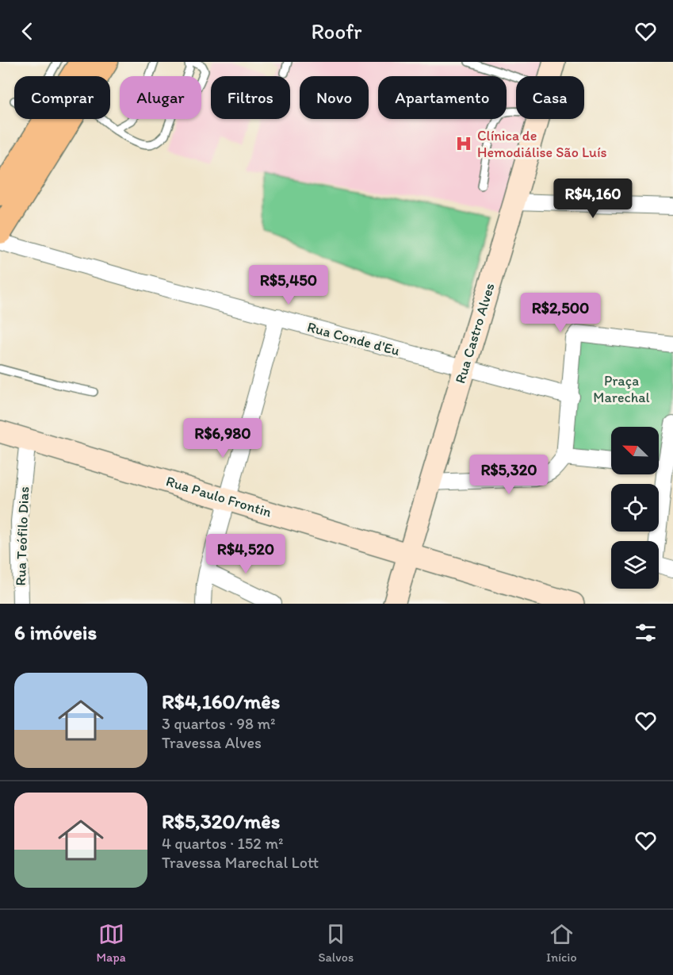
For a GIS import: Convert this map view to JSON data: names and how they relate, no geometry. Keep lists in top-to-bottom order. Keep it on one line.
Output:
{"streets":{"street":["Rua Castro Alves","Rua Conde d'Eu","Rua Paulo Frontin","Rua Teófilo Dias"]},"crossings":[["Rua Castro Alves","Rua Conde d'Eu"],["Rua Castro Alves","Rua Paulo Frontin"],["Rua Paulo Frontin","Rua Teófilo Dias"]],"parks":["Praça Marechal"],"places":{"hospital":["Clínica de Hemodiálise São Luís"]},"north":"top left","page":{"header":"Roofr","chip":["Comprar","Alugar","Filtros","Novo","Apartamento","Casa"],"price":["R$4,160","R$5,450","R$2,500","R$6,980","R$5,320","R$4,520"],"heading":"6 imóveis","list":[{"name":"R$4,160/mês","note":"3 quartos · 98 m² · Travessa Alves"},{"name":"R$5,320/mês","note":"4 quartos · 152 m² · Travessa Marechal Lott"}],"tabs":["Mapa","Salvos","Início"]}}
